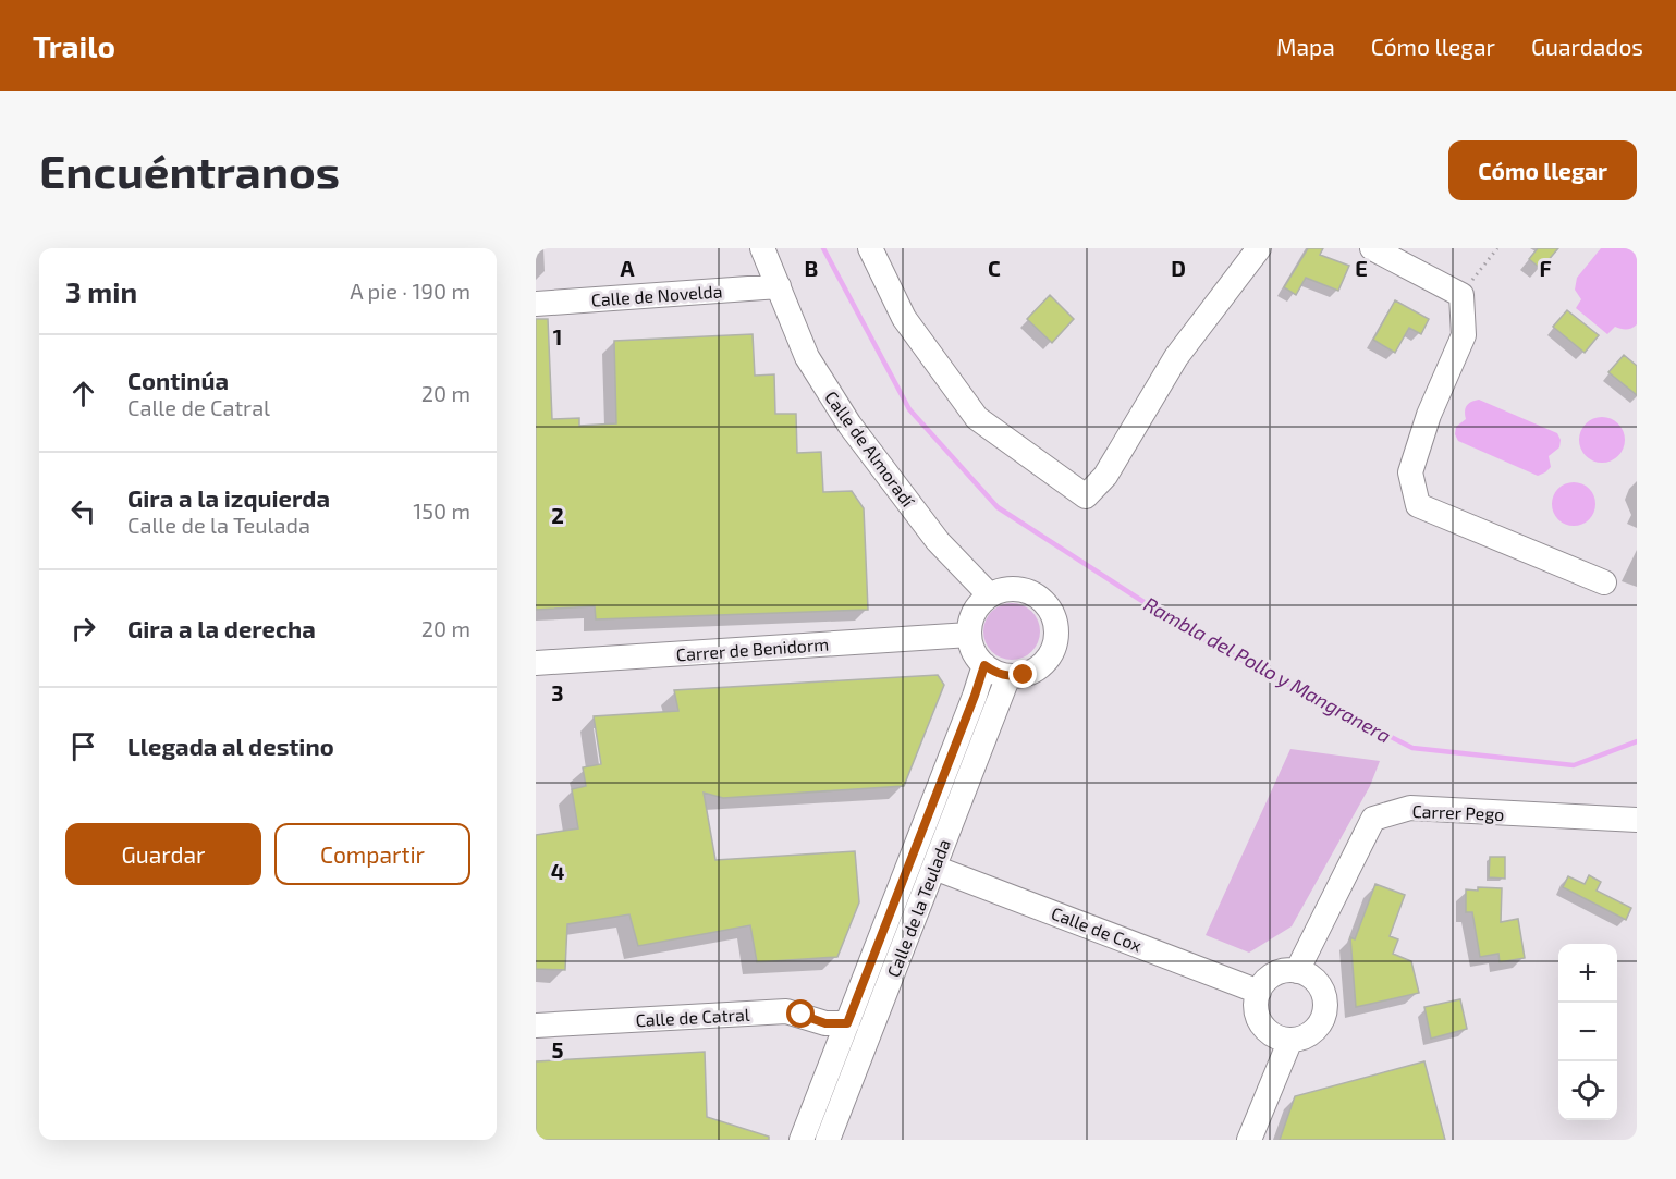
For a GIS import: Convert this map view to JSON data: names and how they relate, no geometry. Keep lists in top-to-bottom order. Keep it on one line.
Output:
{"streets":{"street":["Calle de Novelda","Calle de Almoradí","Carrer de Benidorm","Carrer Pego","Calle de la Teulada","Calle de Cox","Calle de Catral"]},"crossings":[["Calle de Novelda","Calle de Almoradí"],["Calle de Almoradí","Carrer de Benidorm"],["Calle de Almoradí","Calle de la Teulada"],["Carrer de Benidorm","Calle de la Teulada"],["Carrer Pego","Calle de Cox"],["Calle de la Teulada","Calle de Cox"],["Calle de la Teulada","Calle de Catral"]],"water":["Rambla del Pollo y Mangranera"],"page":{"header":"Trailo","nav":["Mapa","Cómo llegar","Guardados"],"buttons":["Cómo llegar",["Guardar","Compartir"]],"title":"Encuéntranos","heading":["3 min","A pie · 190 m"],"list":[["Continúa","Calle de Catral","20 m"],["Gira a la izquierda","Calle de la Teulada","150 m"],["Gira a la derecha","20 m"],"Llegada al destino"],"map_buttons":["+","−"]},"grid":{"columns":["A","B","C","D","E","F"],"rows":["1","2","3","4","5"]}}
